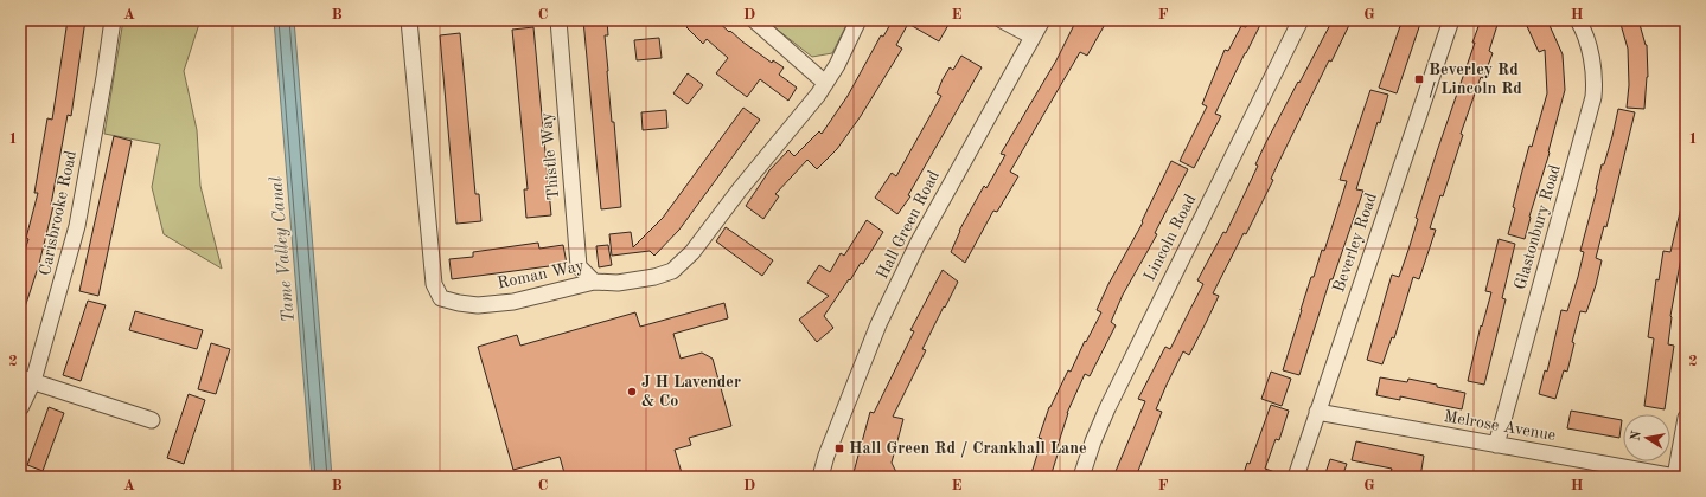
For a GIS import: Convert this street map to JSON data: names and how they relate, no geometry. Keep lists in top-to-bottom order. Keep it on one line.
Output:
{"streets":{"street":["Thistle Way","Carisbrooke Road","Hall Green Road","Glastonbury Road","Lincoln Road","Beverley Road","Roman Way","Melrose Avenue"]},"crossings":[["Thistle Way","Roman Way"],["Glastonbury Road","Melrose Avenue"],["Beverley Road","Melrose Avenue"]],"water":["Tame Valley Canal"],"places":{"transit":["Beverley Rd / Lincoln Rd","Hall Green Rd / Crankhall Lane"],"other":["J H Lavender & Co"]},"north":"left","grid":{"columns":["A","B","C","D","E","F","G","H"],"rows":["1","2"]}}
